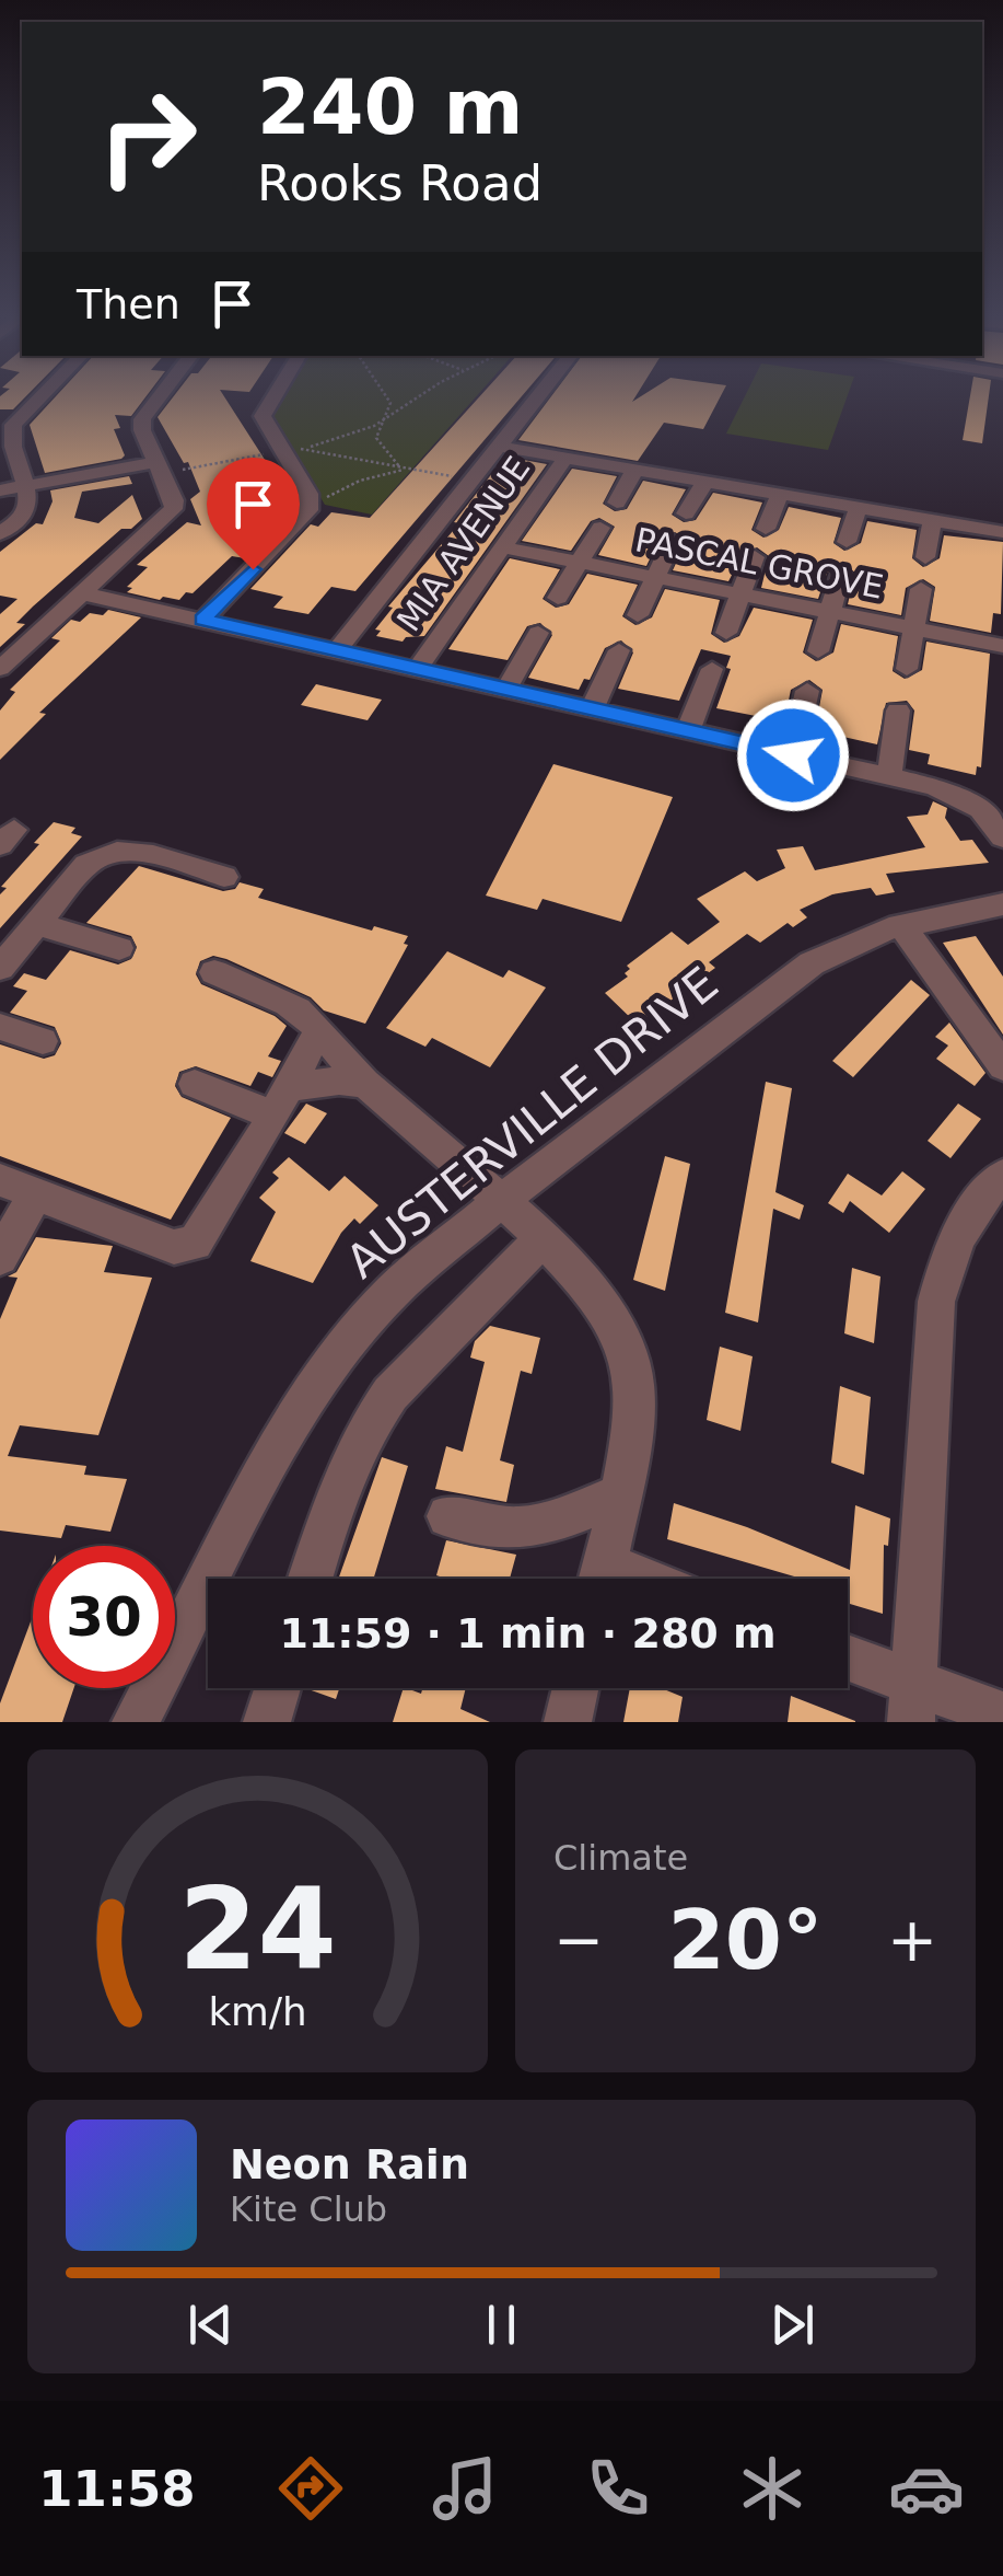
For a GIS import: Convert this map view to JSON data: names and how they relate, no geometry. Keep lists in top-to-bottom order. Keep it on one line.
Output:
{"streets":{"street":["MIA AVENUE","PASCAL GROVE","AUSTERVILLE DRIVE"]},"crossings":[["MIA AVENUE","PASCAL GROVE"]],"page":{"turn":["240 m","Rooks Road"],"then":"Then","limit":"30","trip":"11:59 · 1 min · 280 m","tile":"Climate","heat":["−","20°","+"],"song":["Neon Rain","Kite Club"],"tabs":"11:58","gauge":["24","km/h"]}}
